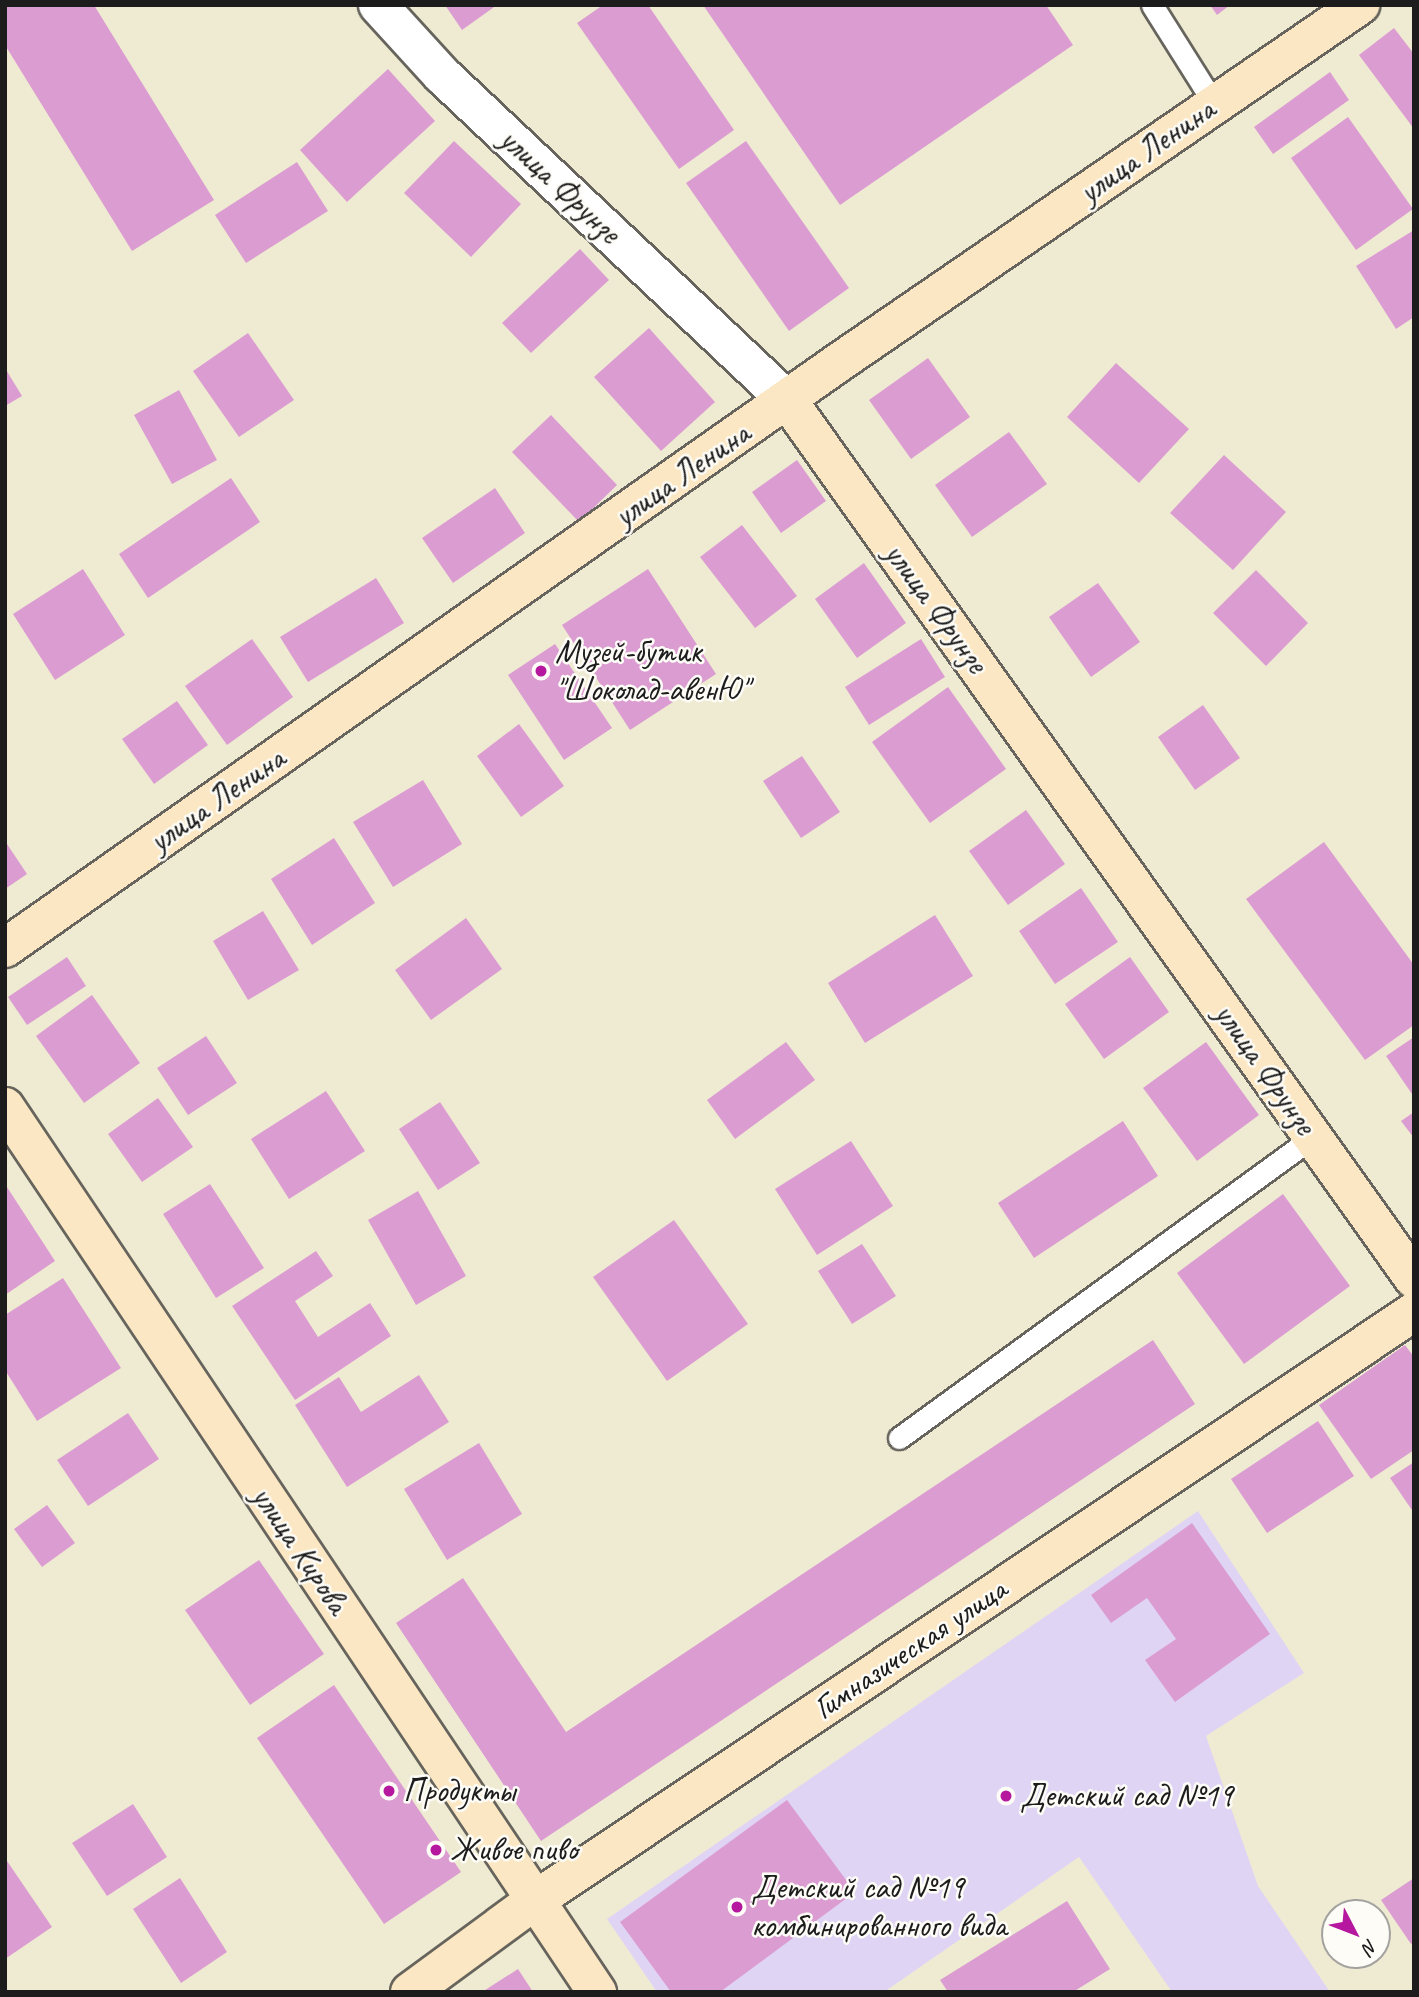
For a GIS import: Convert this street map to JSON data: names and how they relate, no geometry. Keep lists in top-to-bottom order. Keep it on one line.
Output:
{"streets":{"street":["улица Ленина","улица Фрунзе","улица Кирова","Гимназическая улица"]},"crossings":[["улица Ленина","улица Фрунзе"],["улица Кирова","Гимназическая улица"]],"places":["Музей-бутик \"Шоколад-авенЮ\"","Продукты","Детский сад №19","Живое пиво","Детский сад №19 комбинированного вида"],"north":"bottom right"}
